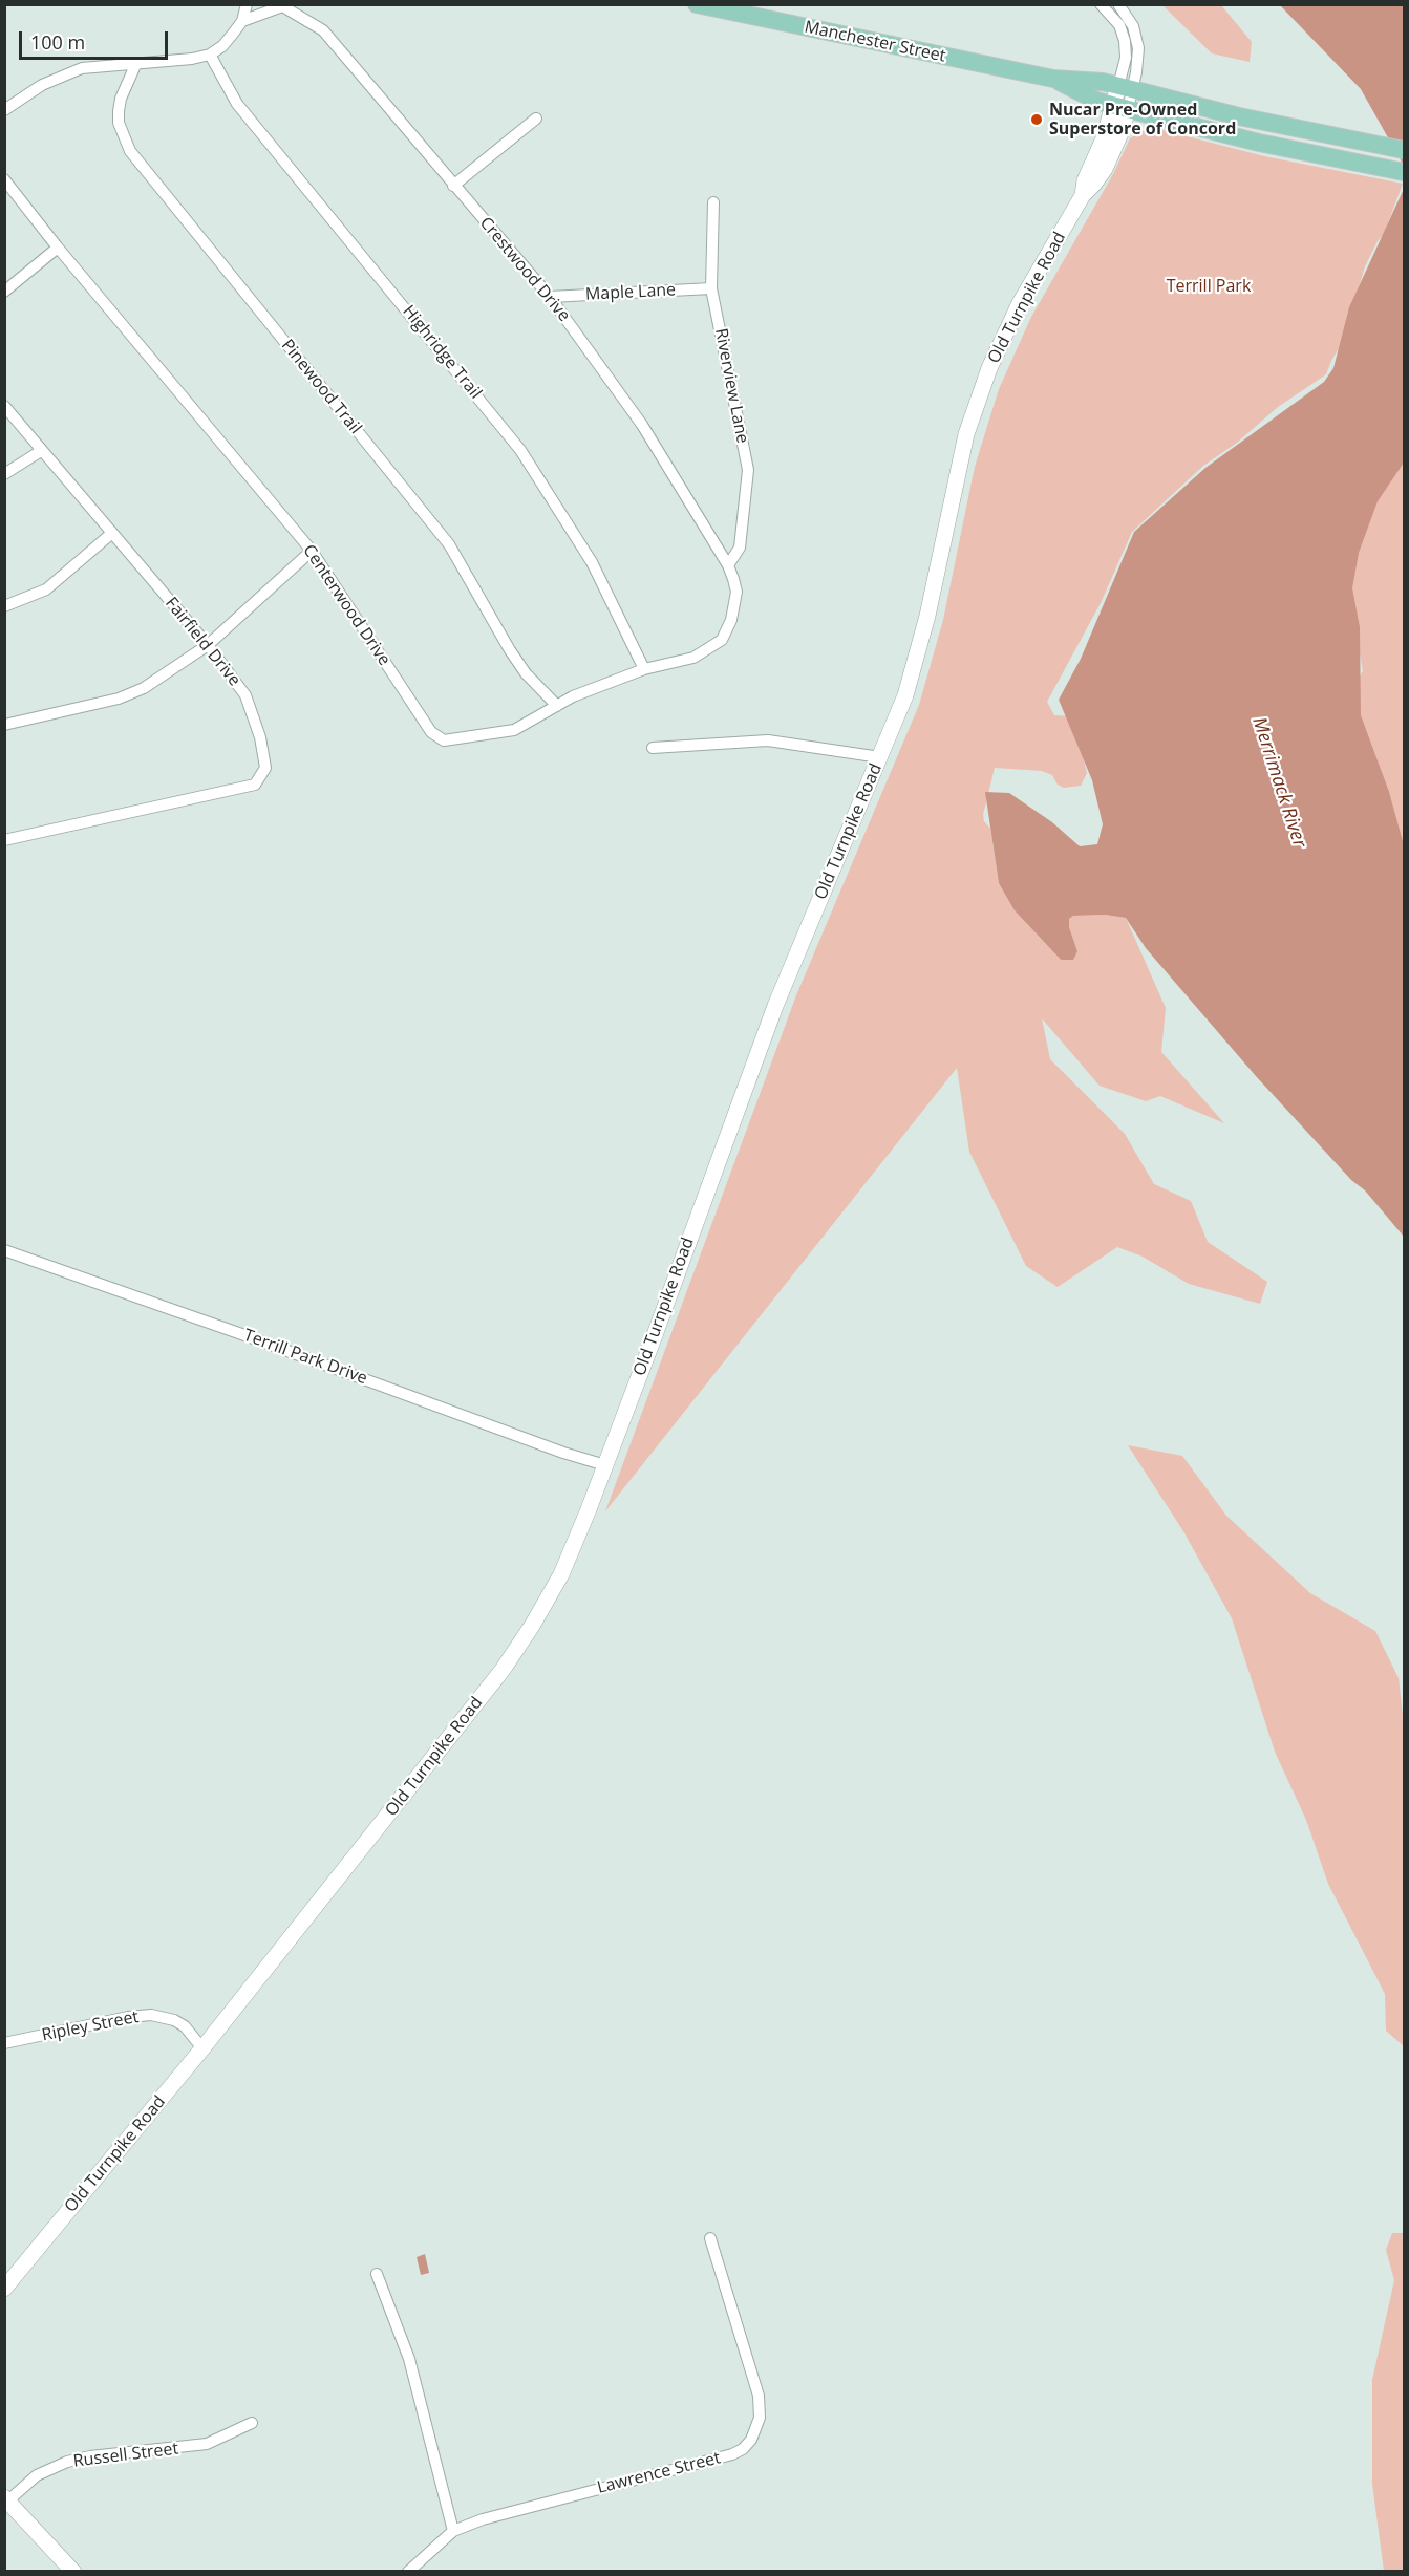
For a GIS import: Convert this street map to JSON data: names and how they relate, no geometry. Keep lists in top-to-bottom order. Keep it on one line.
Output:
{"streets":{"main road":["Manchester Street"],"street":["Crestwood Drive","Maple Lane","Old Turnpike Road","Highridge Trail","Riverview Lane","Pinewood Trail","Centerwood Drive","Fairfield Drive","Terrill Park Drive","Ripley Street","Russell Street","Lawrence Street"]},"crossings":[["Manchester Street","Old Turnpike Road"],["Crestwood Drive","Maple Lane"],["Crestwood Drive","Riverview Lane"],["Crestwood Drive","Centerwood Drive"],["Maple Lane","Riverview Lane"],["Old Turnpike Road","Terrill Park Drive"],["Old Turnpike Road","Ripley Street"],["Highridge Trail","Centerwood Drive"],["Riverview Lane","Centerwood Drive"],["Pinewood Trail","Centerwood Drive"]],"water":["Merrimack River"],"parks":["Terrill Park"],"places":["Nucar Pre-Owned Superstore of Concord"],"scale_bar":"100 m"}
